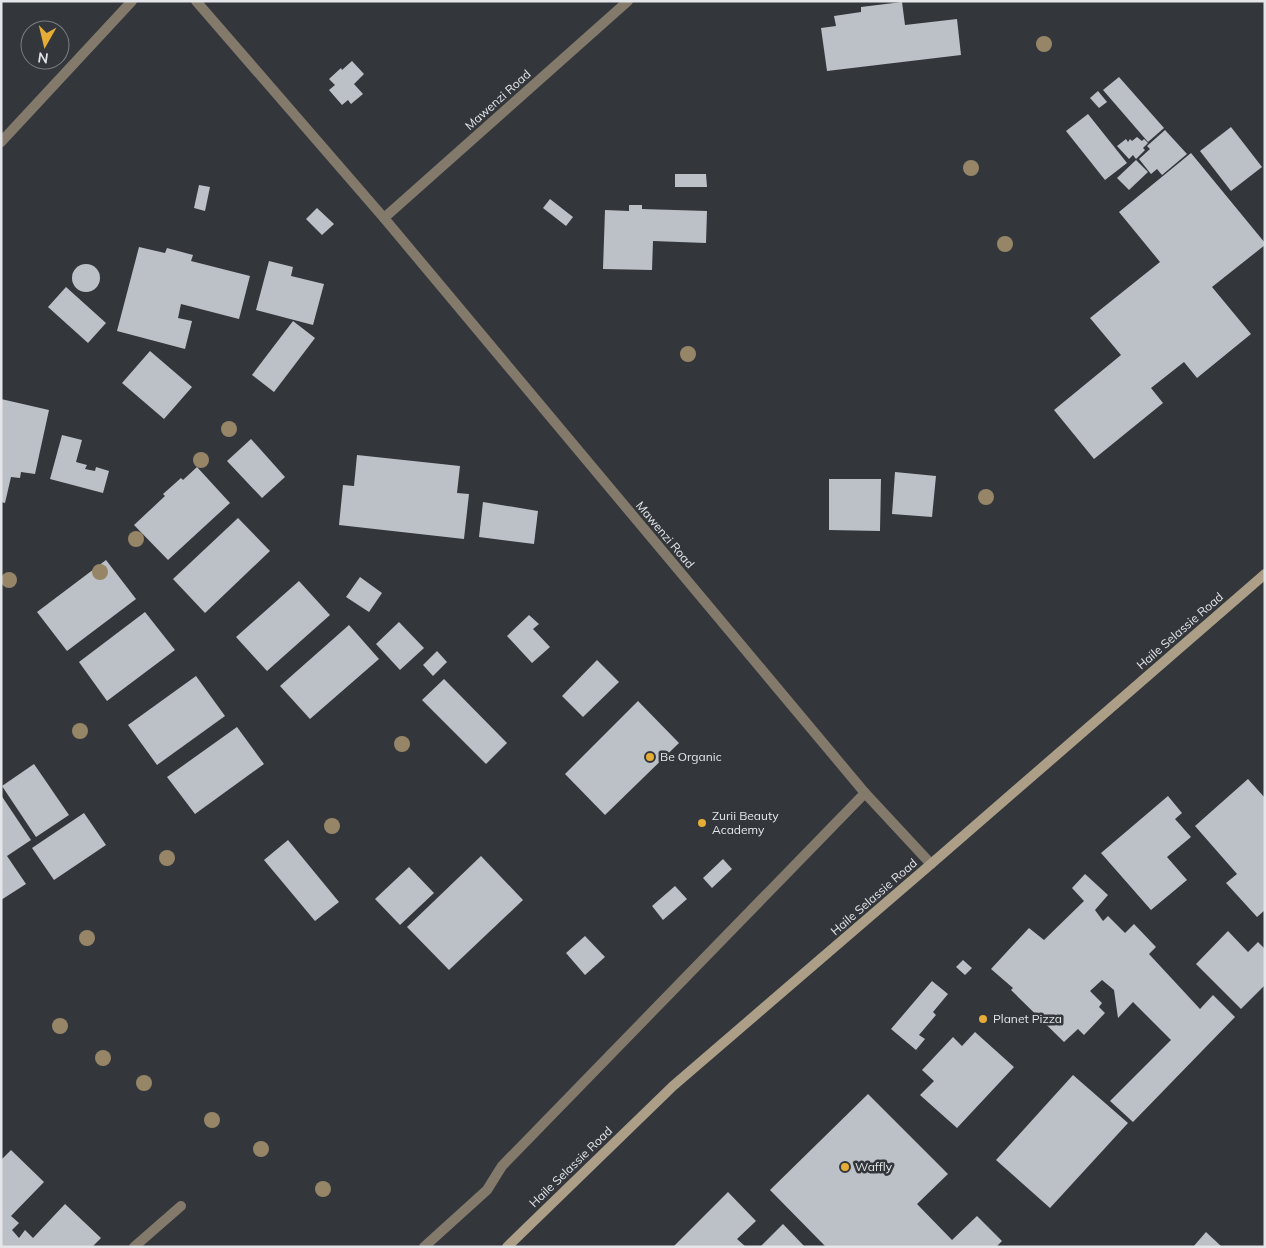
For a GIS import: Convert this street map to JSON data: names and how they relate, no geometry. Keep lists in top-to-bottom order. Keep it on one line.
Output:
{"streets":{"street":["Mawenzi Road","Haile Selassie Road"]},"crossings":[["Mawenzi Road","Haile Selassie Road"]],"places":["Be Organic","Zurii Beauty Academy","Planet Pizza","Waffly"],"north":"bottom"}
